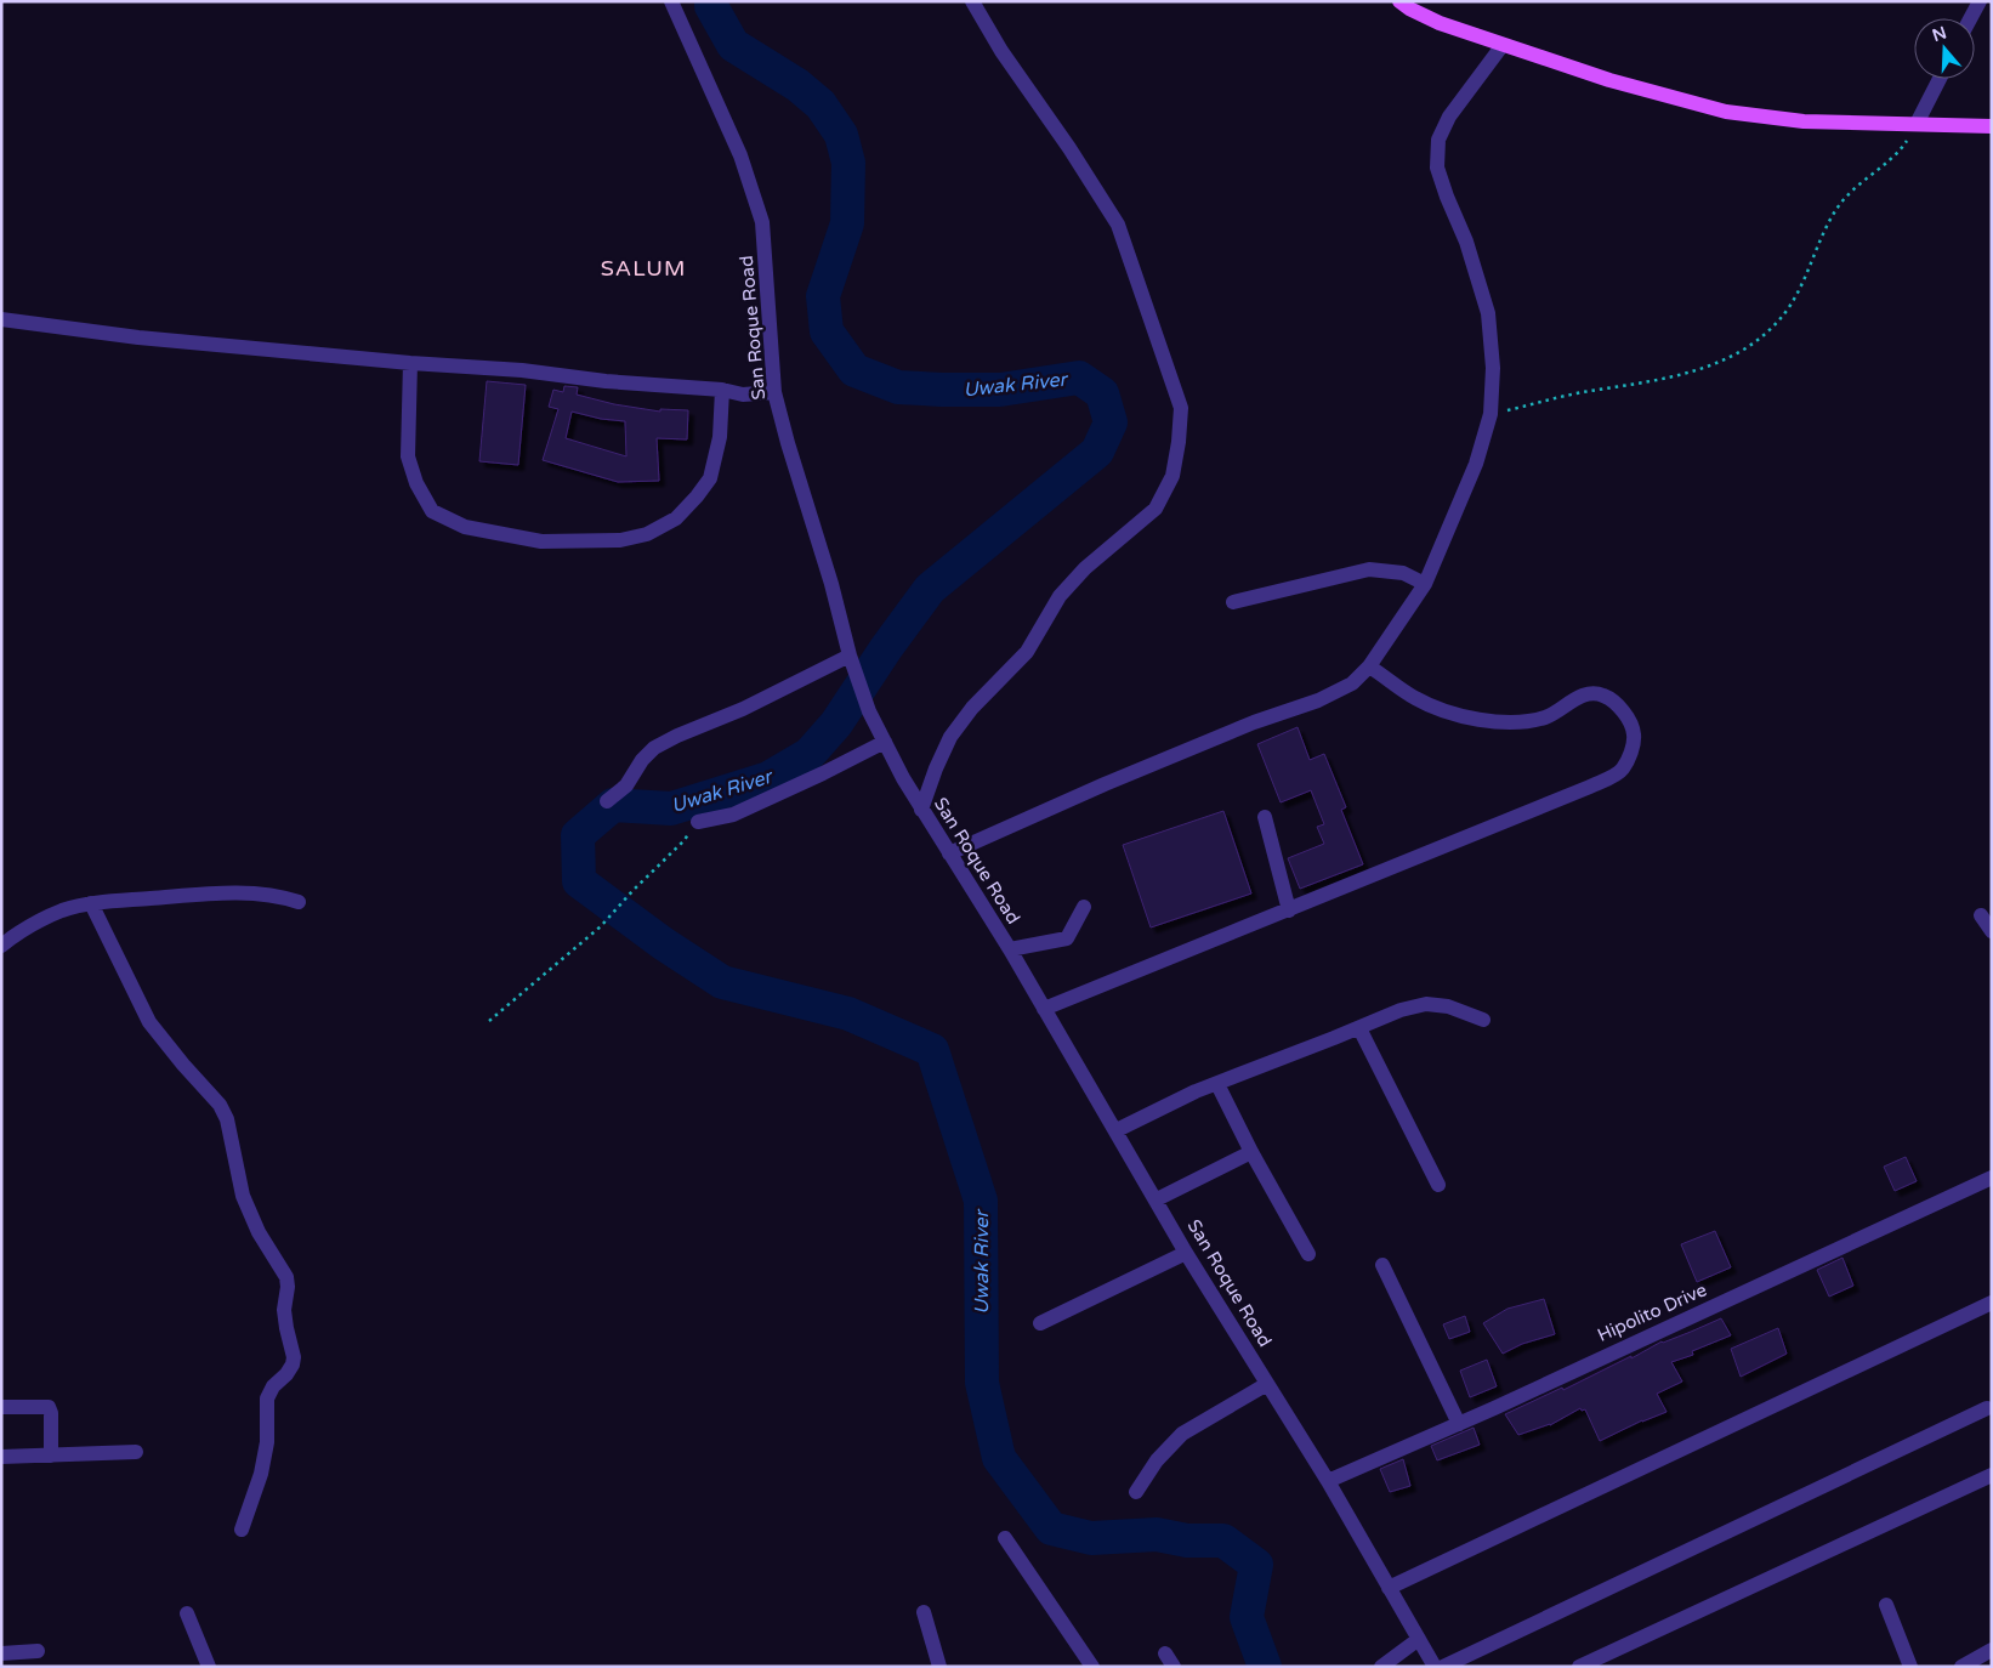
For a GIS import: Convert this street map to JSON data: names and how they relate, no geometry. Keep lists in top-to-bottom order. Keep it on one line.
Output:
{"streets":{"street":["San Roque Road","Hipolito Drive"]},"crossings":[["San Roque Road","Hipolito Drive"]],"districts":["SALUM"],"water":["Uwak River"],"north":"top"}
